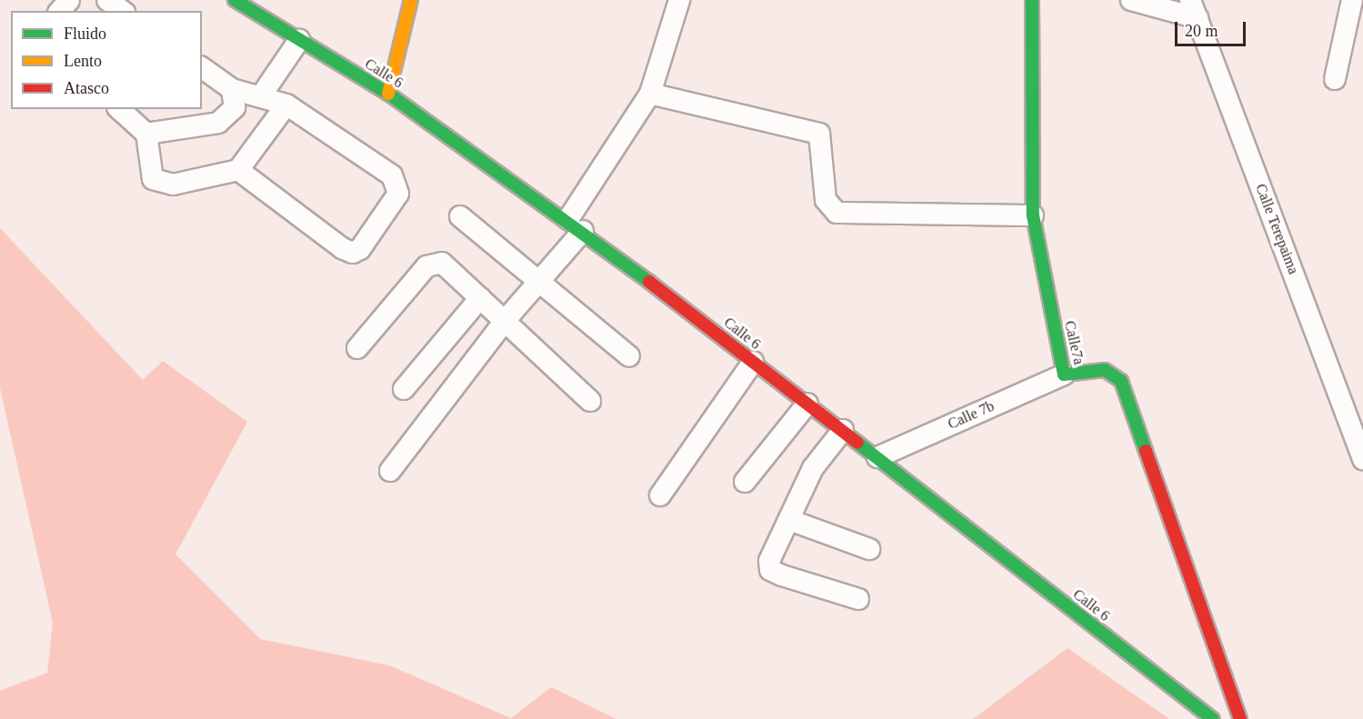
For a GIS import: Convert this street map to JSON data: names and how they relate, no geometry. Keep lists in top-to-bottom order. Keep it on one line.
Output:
{"streets":{"street":["Calle 6","Calle Terepaima","Calle7a","Calle 7b"]},"crossings":[["Calle 6","Calle 7b"],["Calle7a","Calle 7b"]],"legend":["Fluido","Lento","Atasco"],"scale_bar":"20 m"}
